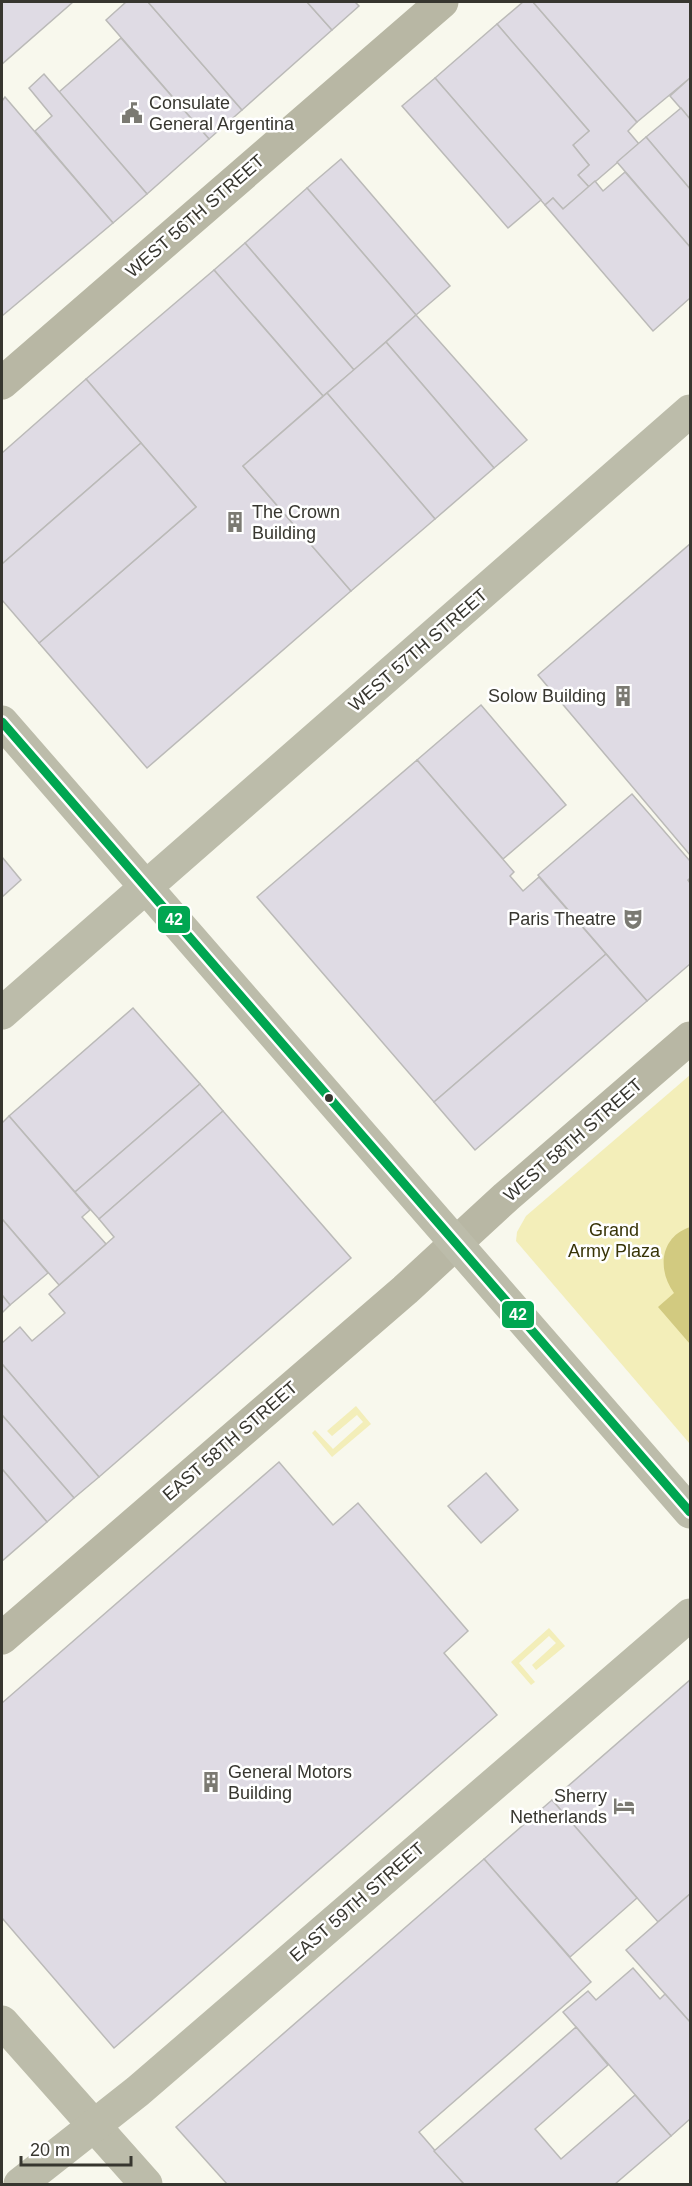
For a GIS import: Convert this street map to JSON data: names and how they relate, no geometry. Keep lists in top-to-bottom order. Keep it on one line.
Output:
{"streets":{"main road":["WEST 57TH STREET","EAST 59TH STREET"],"street":["WEST 56TH STREET","WEST 58TH STREET","EAST 58TH STREET"]},"crossings":[["WEST 58TH STREET","EAST 58TH STREET"]],"parks":["Grand Army Plaza"],"places":{"public building":["Consulate General Argentina"],"building":["The Crown Building","Solow Building","General Motors Building"],"theatre":["Paris Theatre"],"hotel":["Sherry Netherlands"]},"lines":["transit line 42"],"scale_bar":"20 m"}
